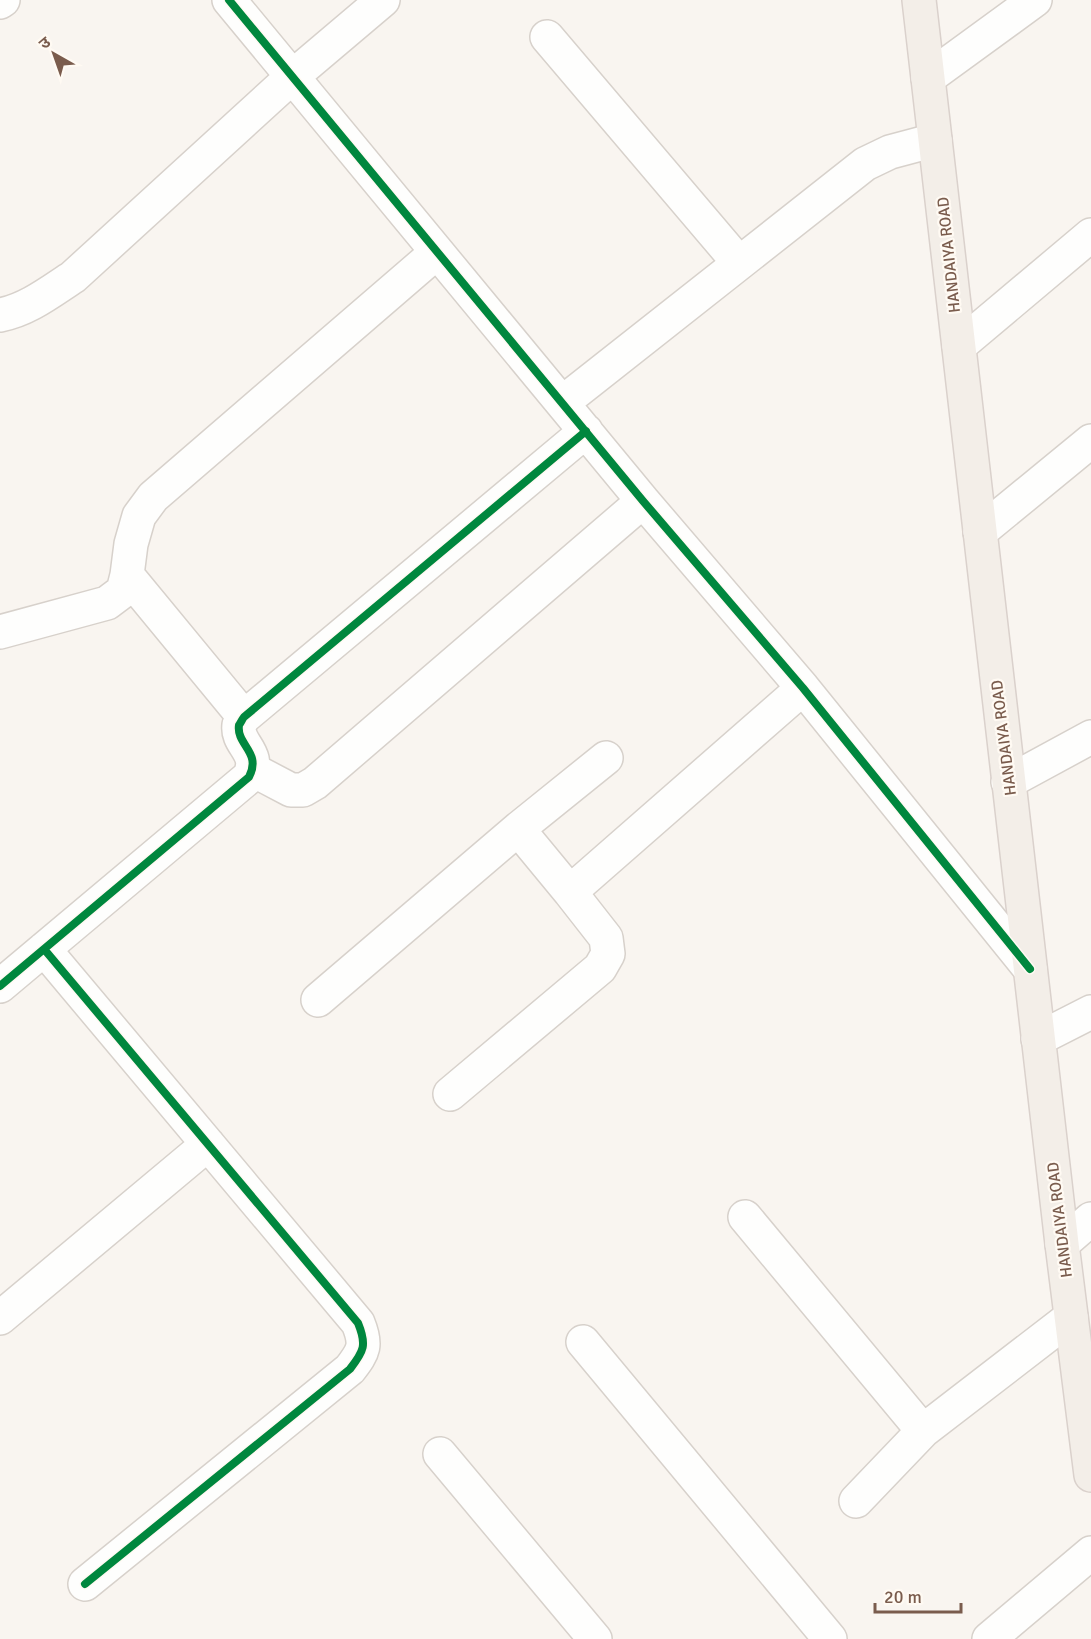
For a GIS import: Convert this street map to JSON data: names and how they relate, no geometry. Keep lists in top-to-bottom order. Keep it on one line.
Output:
{"streets":{"main road":["HANDAIYA ROAD"]},"scale_bar":"20 m","north":"top left"}
